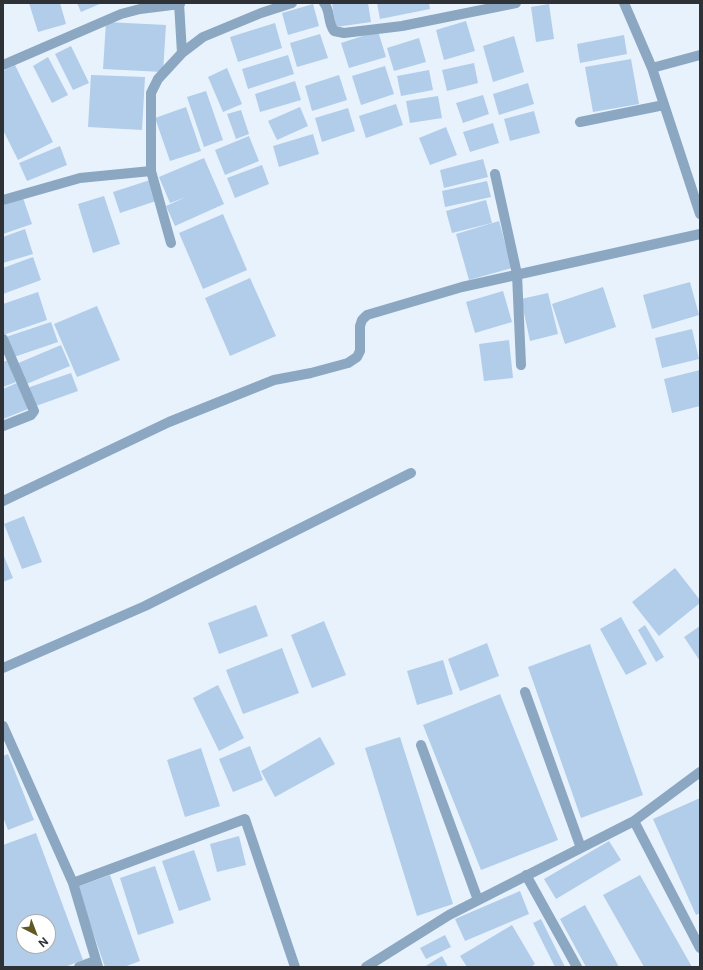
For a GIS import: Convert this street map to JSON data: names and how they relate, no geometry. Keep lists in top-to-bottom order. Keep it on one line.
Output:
{"north":"bottom right"}
